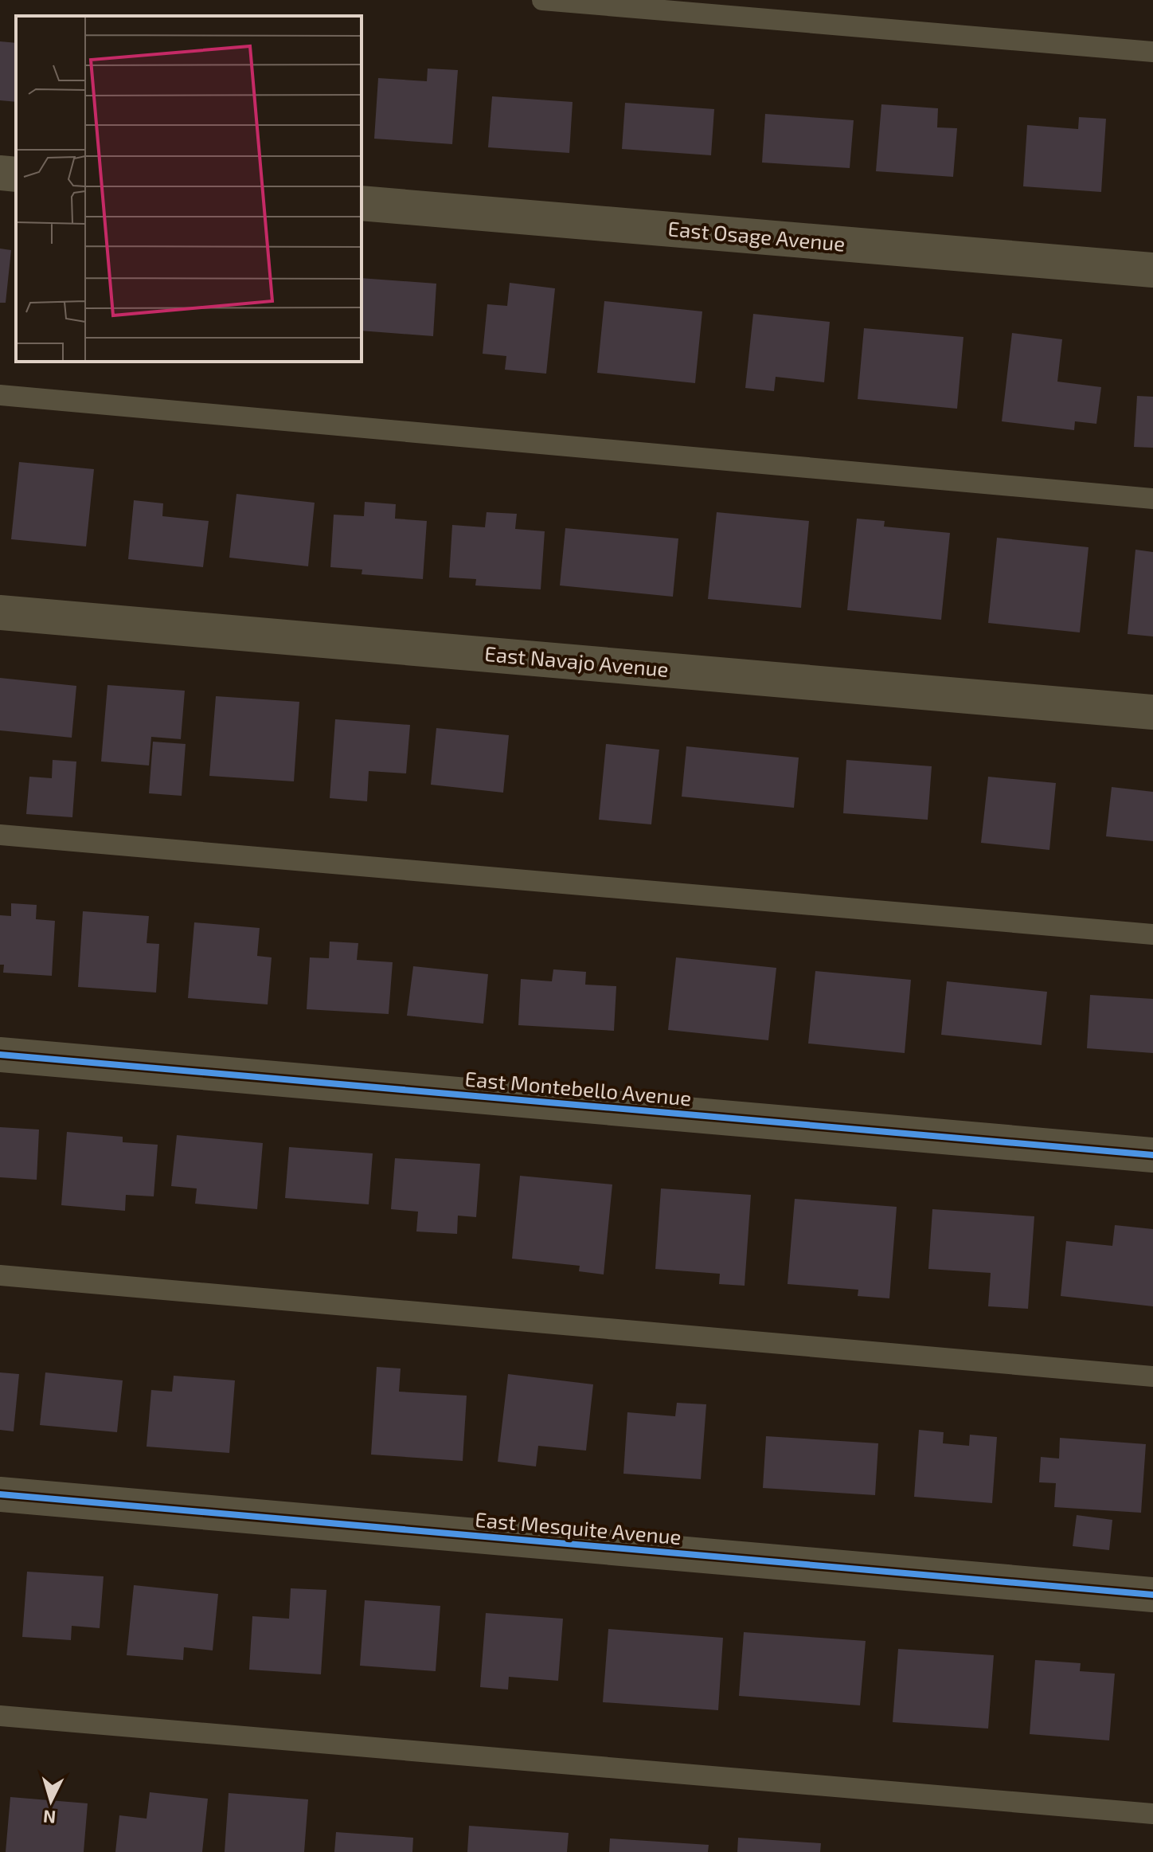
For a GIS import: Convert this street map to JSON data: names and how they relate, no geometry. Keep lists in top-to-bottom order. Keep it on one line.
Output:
{"streets":{"street":["East Osage Avenue","East Navajo Avenue","East Montebello Avenue","East Mesquite Avenue"]},"north":"bottom"}
